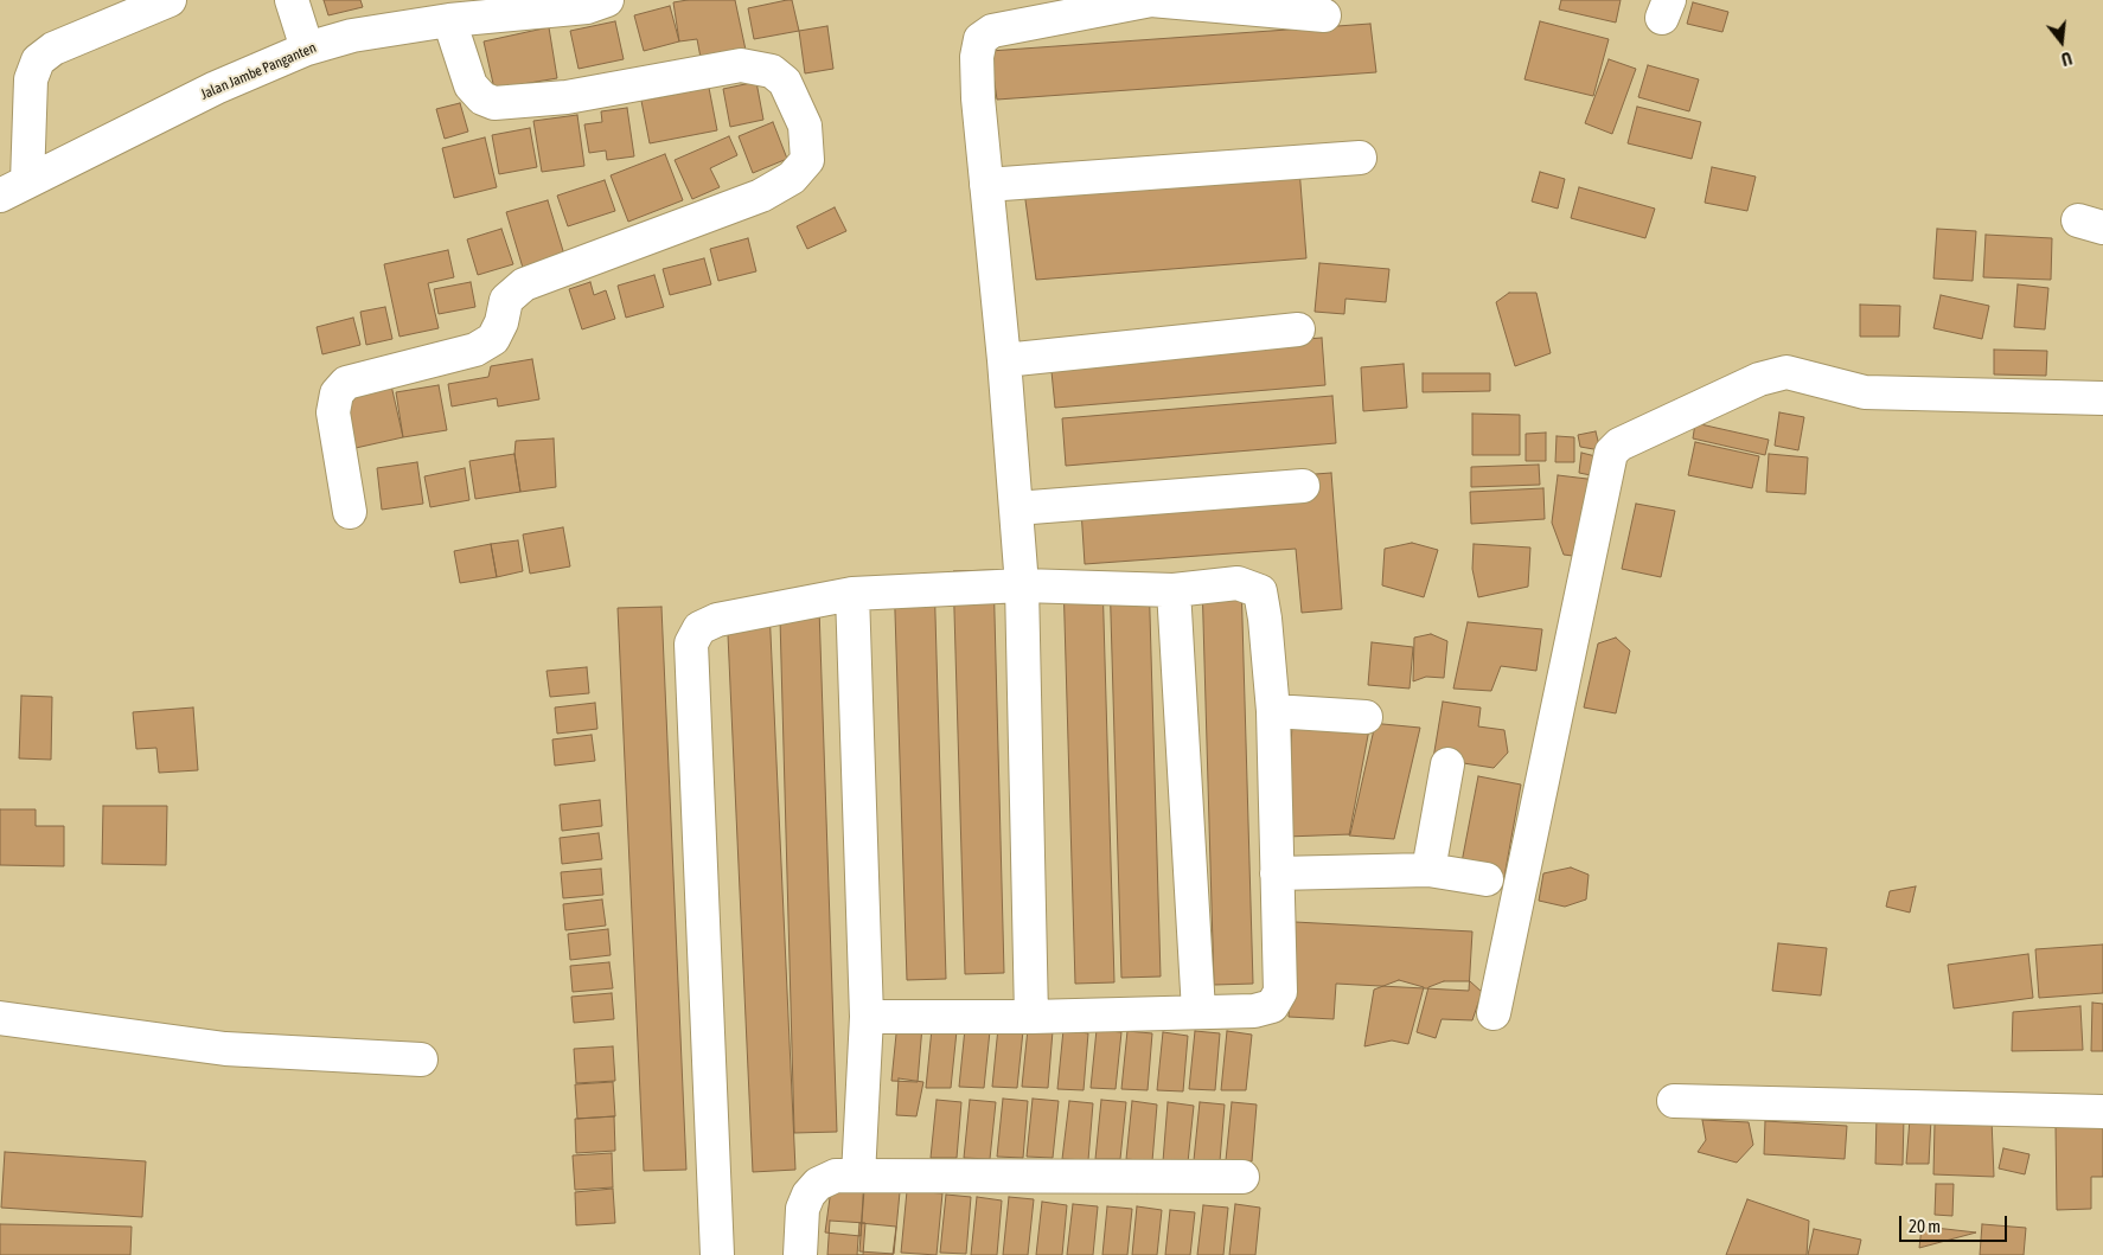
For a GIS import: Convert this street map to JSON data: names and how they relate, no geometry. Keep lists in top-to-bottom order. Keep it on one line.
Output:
{"streets":{"street":["Jalan Jambe Panganten"]},"scale_bar":"20 m","north":"bottom"}
